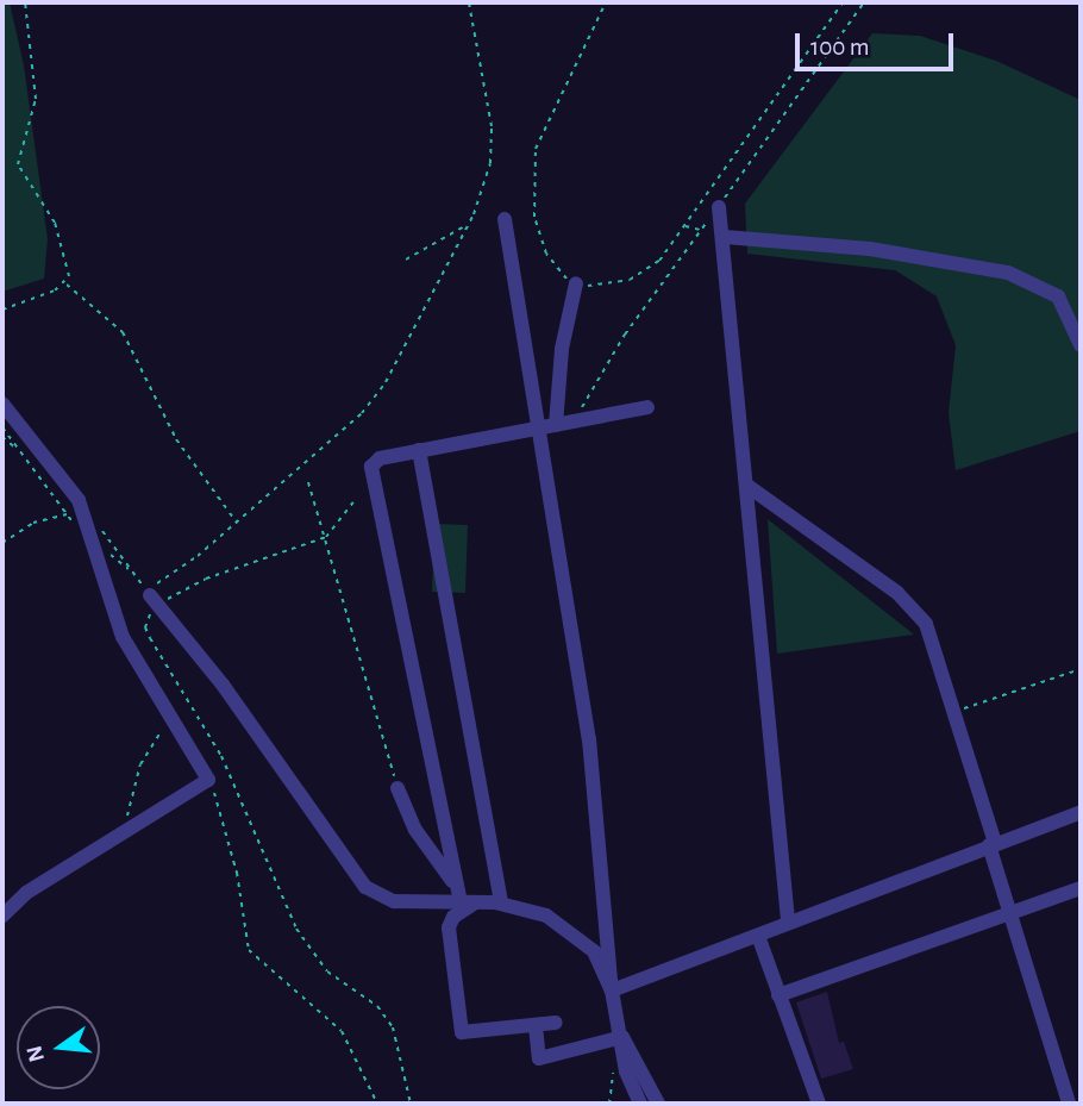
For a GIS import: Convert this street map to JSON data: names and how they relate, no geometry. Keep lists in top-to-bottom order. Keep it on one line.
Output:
{"scale_bar":"100 m","north":"left"}
